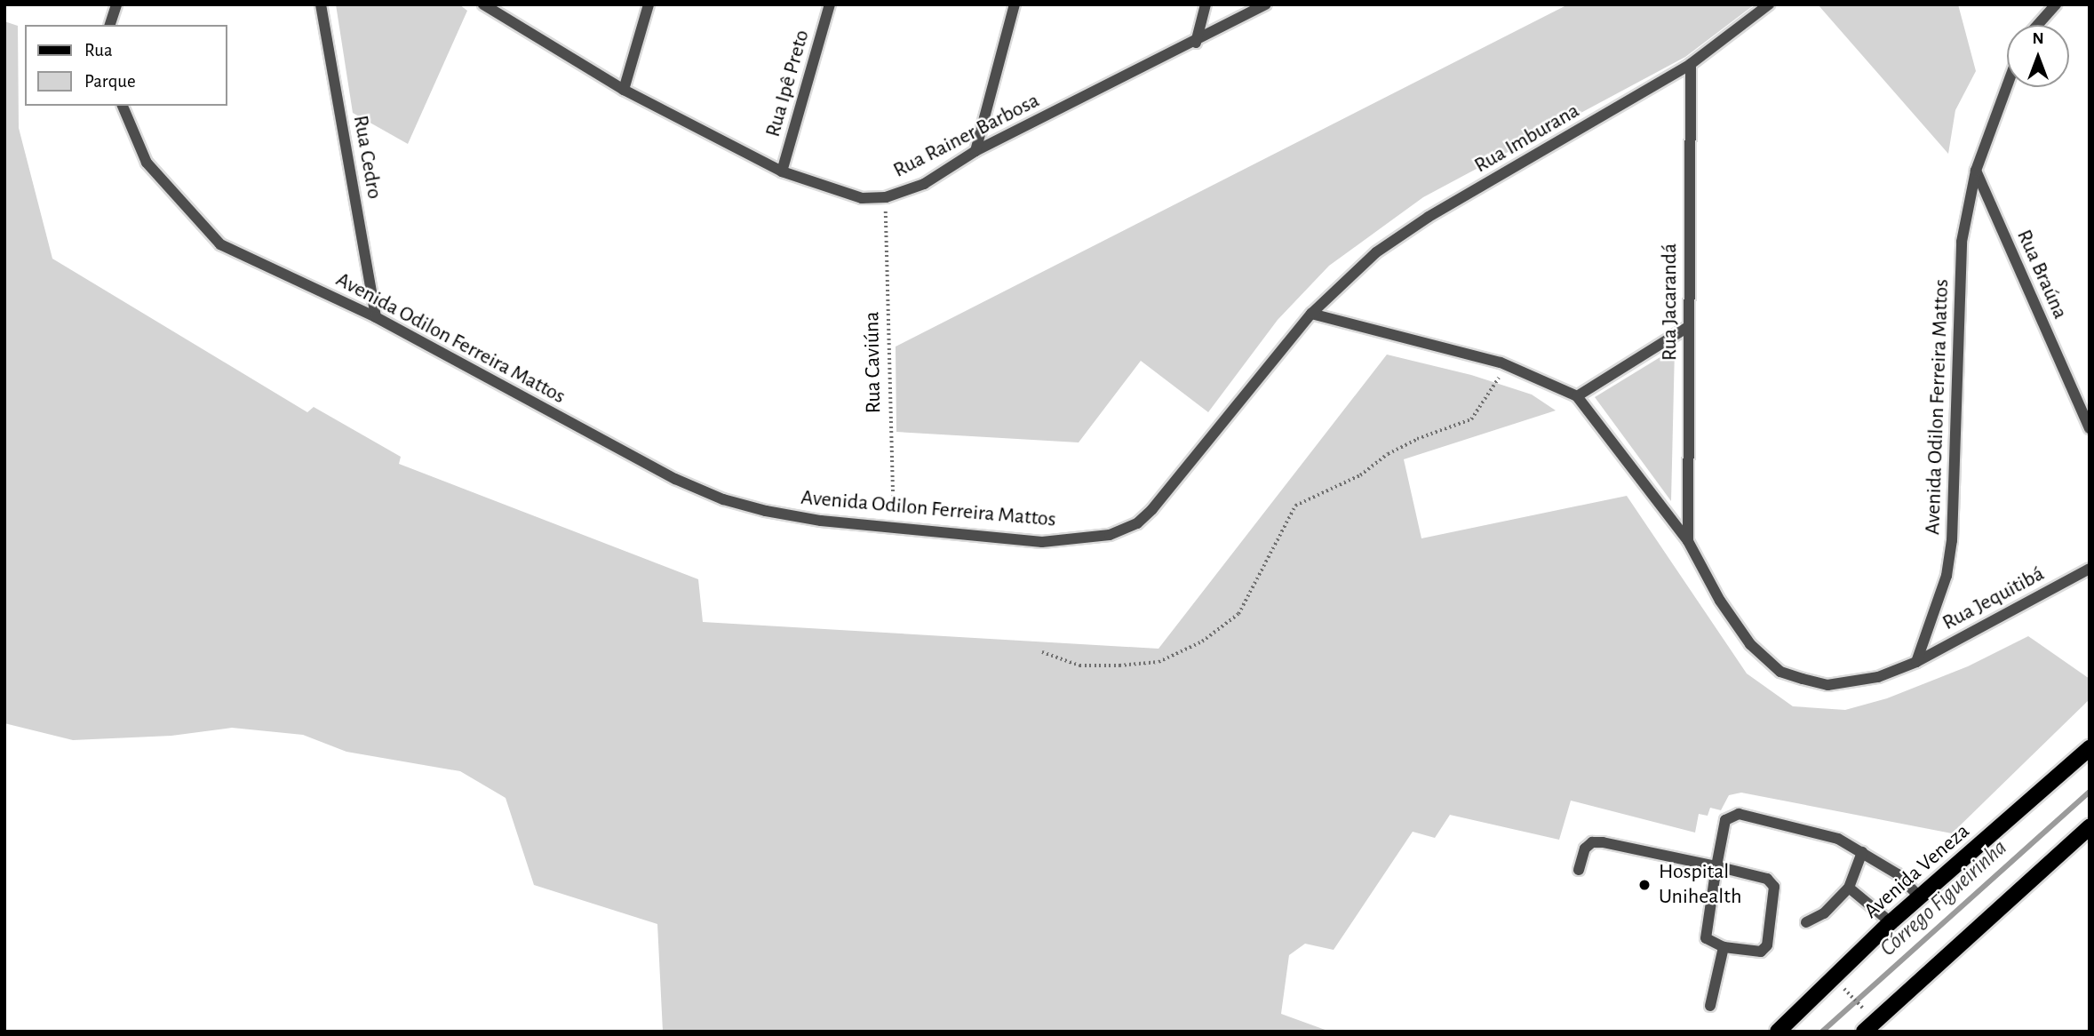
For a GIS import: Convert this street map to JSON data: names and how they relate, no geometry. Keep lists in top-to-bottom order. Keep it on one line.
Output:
{"streets":{"main road":["Avenida Veneza"],"street":["Rua Ipê Preto","Rua Rainer Barbosa","Rua Imburana","Rua Cedro","Rua Braúna","Rua Jacarandá","Avenida Odilon Ferreira Mattos","Rua Jequitibá"],"path":["Rua Caviúna"]},"crossings":[["Rua Ipê Preto","Rua Rainer Barbosa"],["Rua Rainer Barbosa","Rua Caviúna"],["Rua Imburana","Rua Jacarandá"],["Rua Imburana","Avenida Odilon Ferreira Mattos"],["Rua Cedro","Avenida Odilon Ferreira Mattos"],["Rua Braúna","Avenida Odilon Ferreira Mattos"],["Avenida Odilon Ferreira Mattos","Rua Caviúna"],["Avenida Odilon Ferreira Mattos","Rua Jequitibá"]],"water":["Córrego Figueirinha"],"places":["Hospital Unihealth"],"legend":["Rua","Parque"],"north":"top"}
